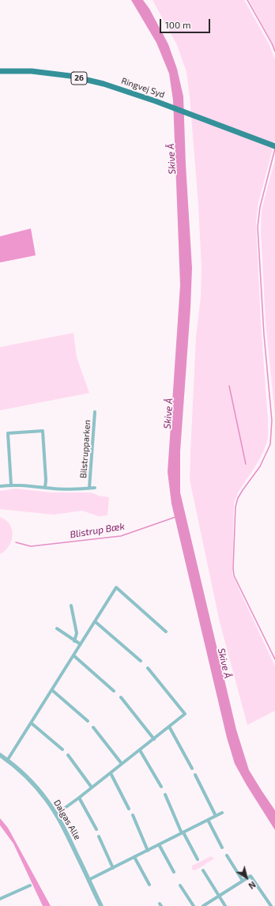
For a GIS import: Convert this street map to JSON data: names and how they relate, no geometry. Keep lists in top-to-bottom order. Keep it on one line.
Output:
{"streets":{"main road":["26","Ringvej Syd"],"street":["Bilstrupparken","Dalgas Alle"]},"water":["Skive Å","Blistrup Bæk"],"scale_bar":"100 m","north":"bottom right"}
